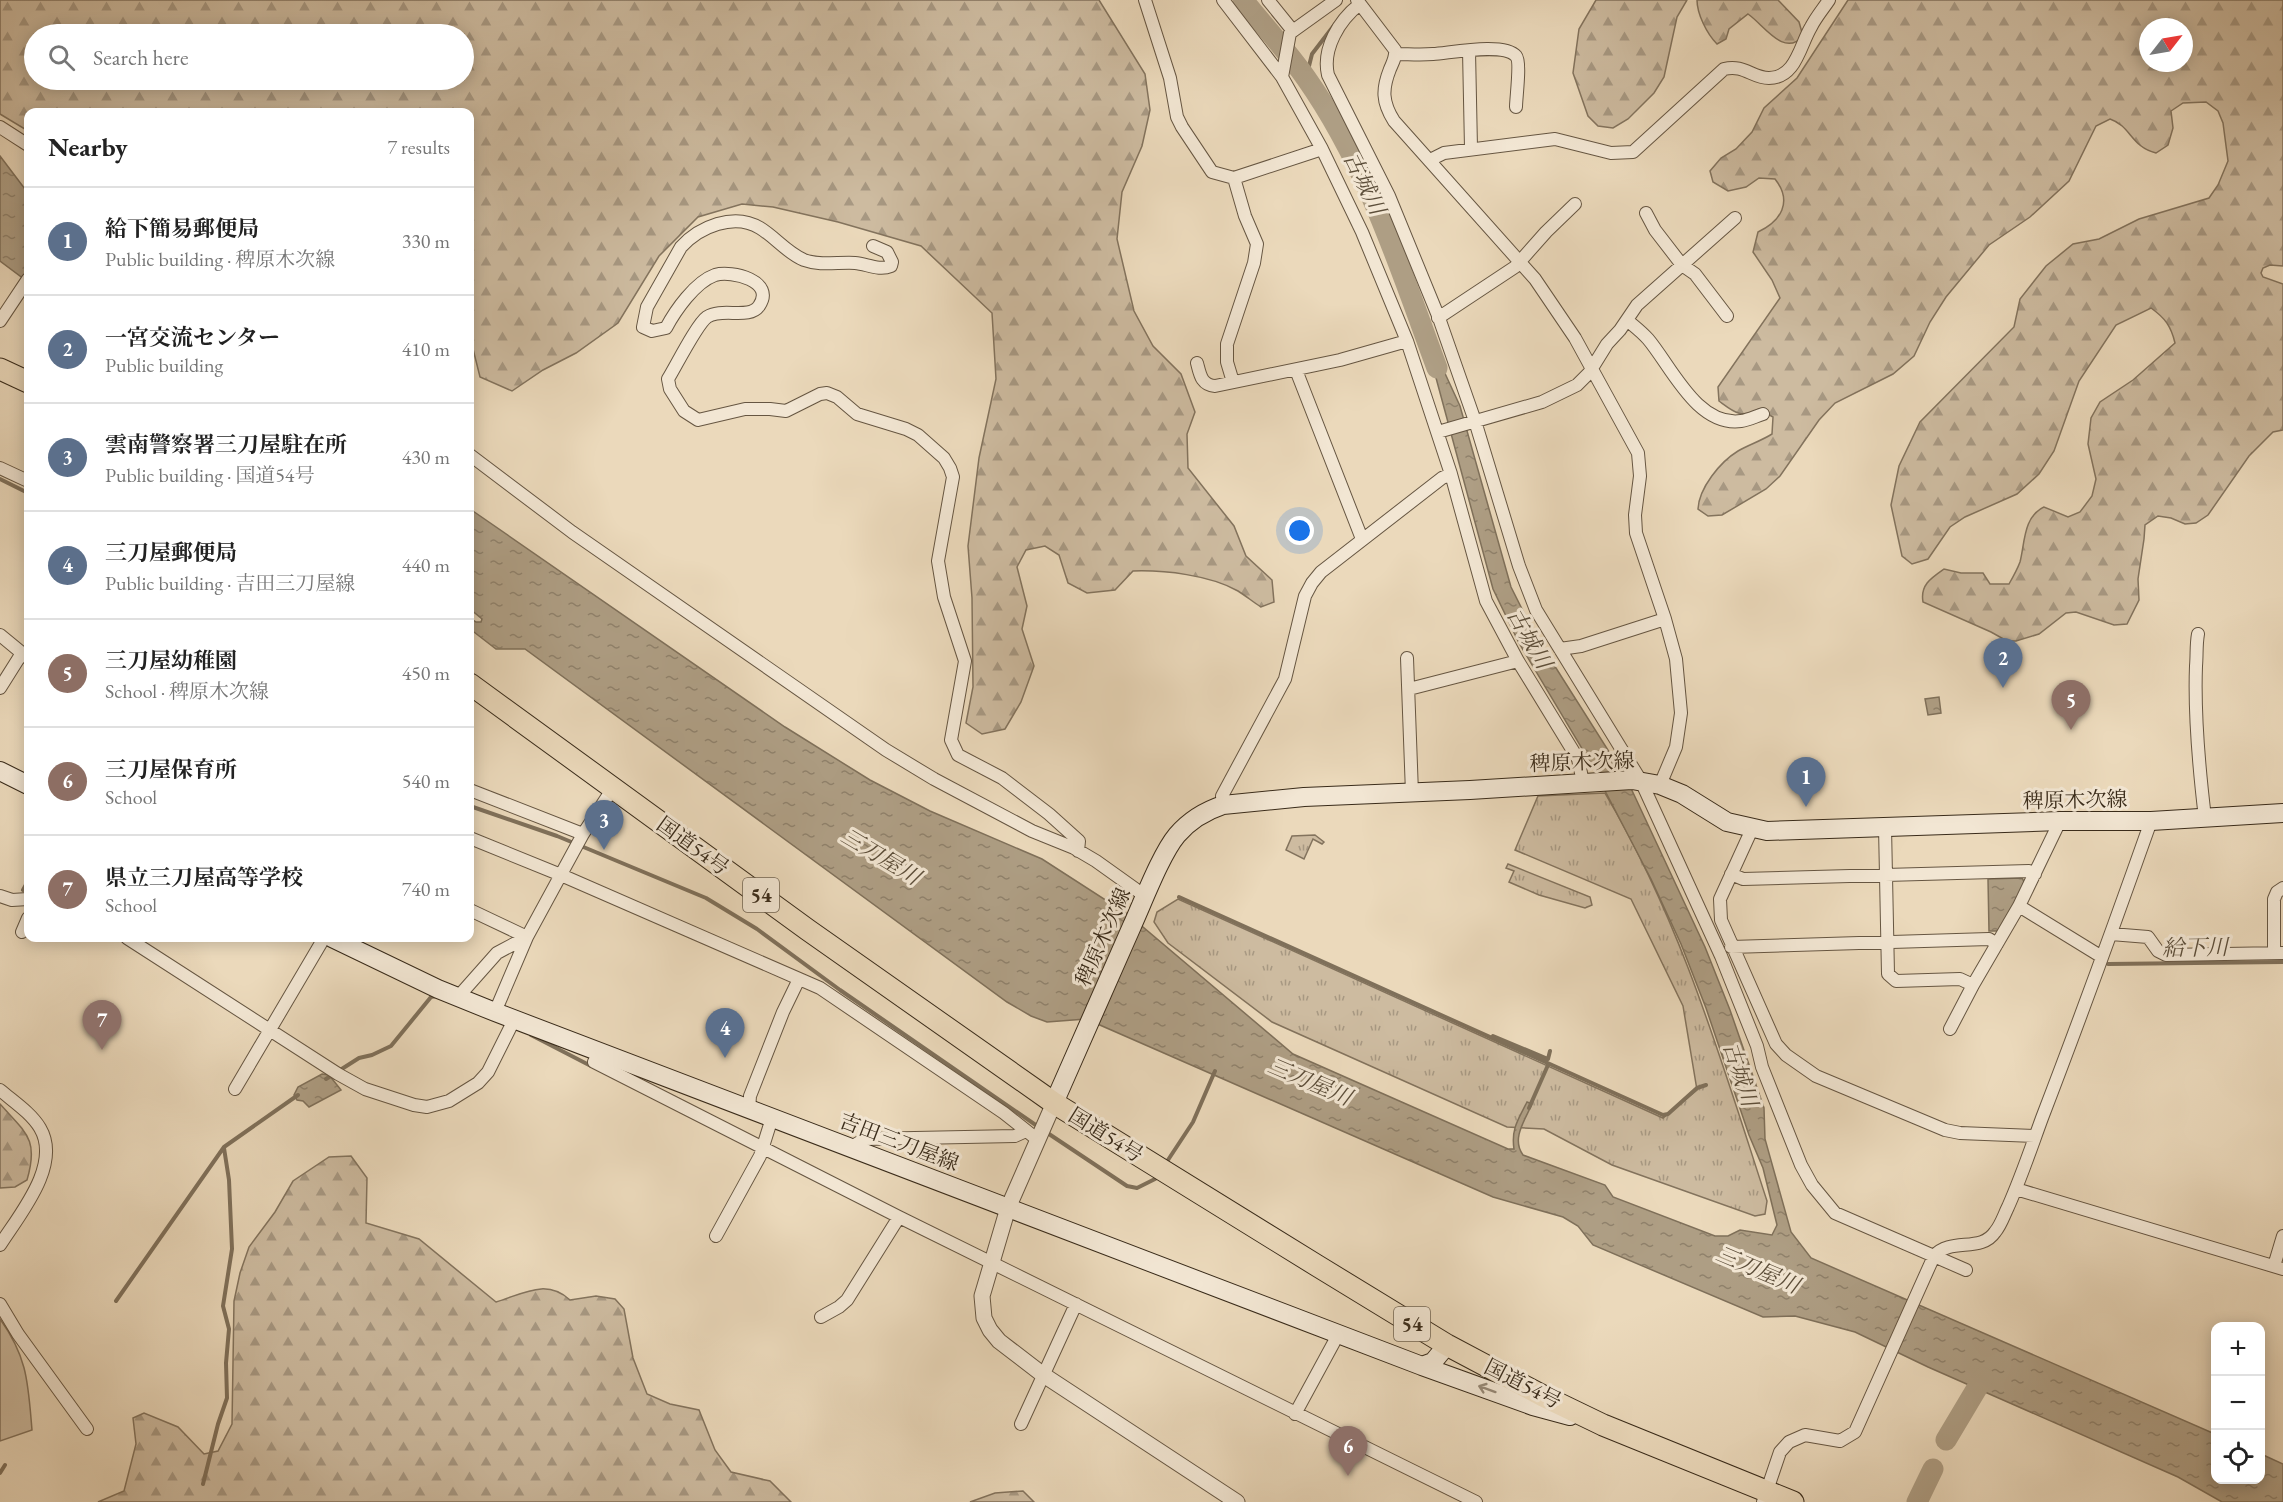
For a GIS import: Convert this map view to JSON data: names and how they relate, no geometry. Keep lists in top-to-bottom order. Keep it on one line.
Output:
{"streets":{"highway":["国道54号","54"],"main road":["稗原木次線","吉田三刀屋線"]},"crossings":[["稗原木次線","国道54号"],["国道54号","吉田三刀屋線"]],"water":["古城川","三刀屋川","給下川"],"north":"top right","page":{"search":"Search here","heading":["Nearby","7 results"],"list":[{"mark":"1","name":"給下簡易郵便局","note":"Public building · 稗原木次線","value":"330 m"},{"mark":"2","name":"一宮交流センター","note":"Public building","value":"410 m"},{"mark":"3","name":"雲南警察署三刀屋駐在所","note":"Public building · 国道54号","value":"430 m"},{"mark":"4","name":"三刀屋郵便局","note":"Public building · 吉田三刀屋線","value":"440 m"},{"mark":"5","name":"三刀屋幼稚園","note":"School · 稗原木次線","value":"450 m"},{"mark":"6","name":"三刀屋保育所","note":"School","value":"540 m"},{"mark":"7","name":"県立三刀屋高等学校","note":"School","value":"740 m"}],"pins":["2","5","1","3","7","4","6"],"map_buttons":["+","−"]}}
